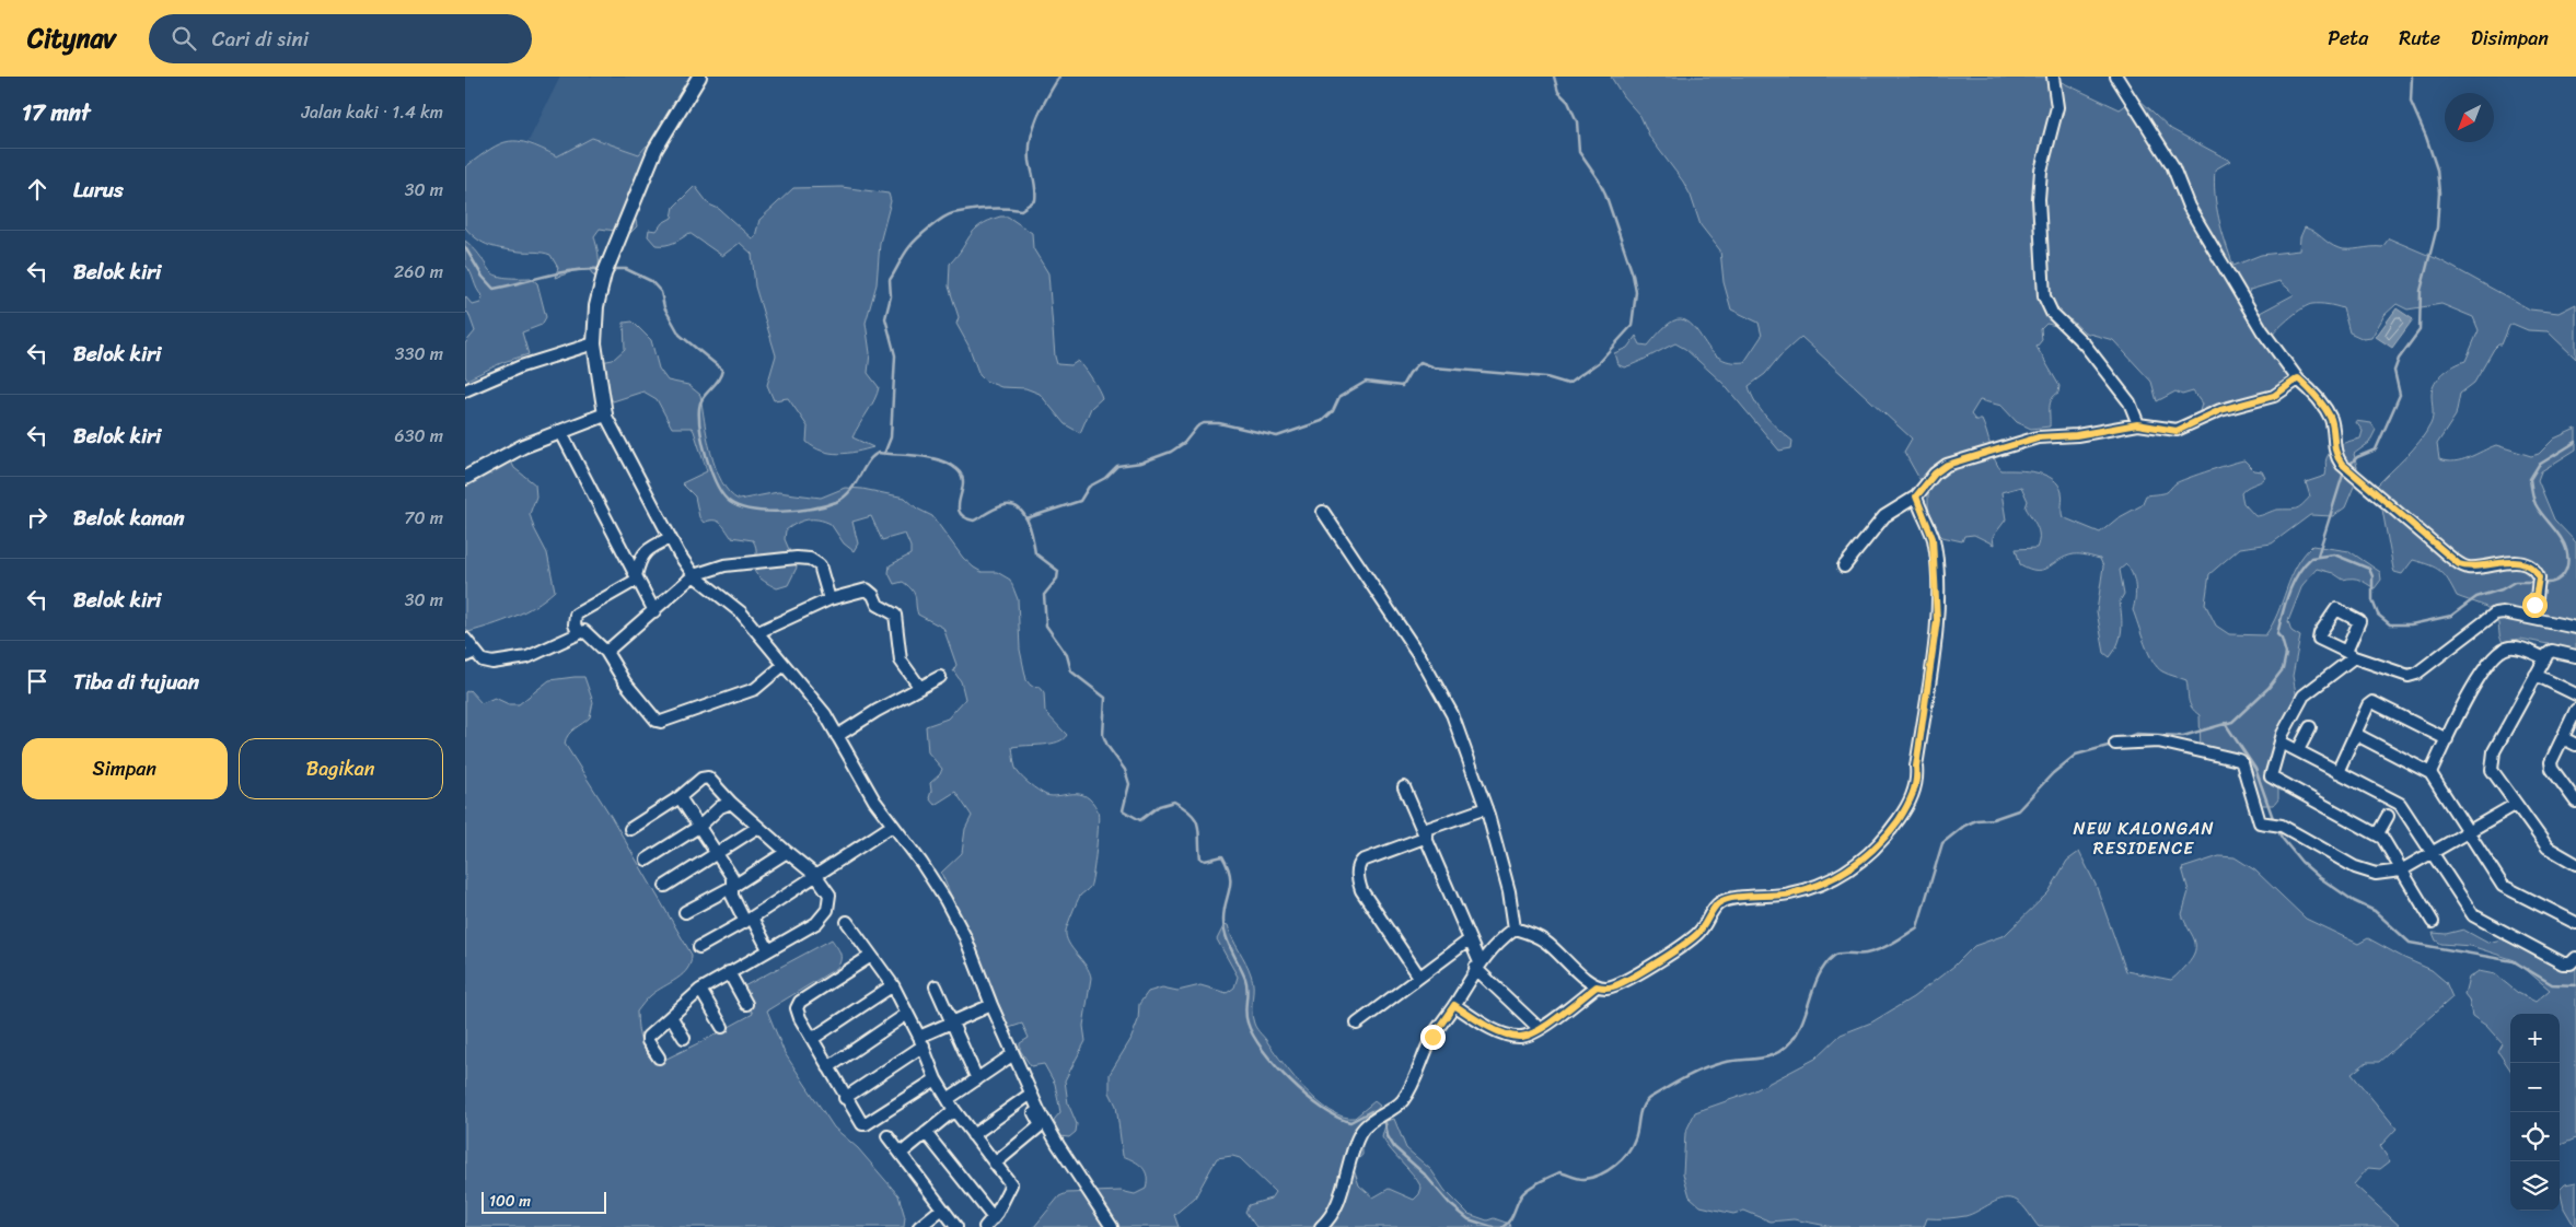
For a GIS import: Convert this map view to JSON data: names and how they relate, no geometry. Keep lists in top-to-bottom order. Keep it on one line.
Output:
{"districts":["NEW KALONGAN RESIDENCE"],"scale_bar":"100 m","north":"bottom left","page":{"header":"Citynav","search":"Cari di sini","nav":["Peta","Rute","Disimpan"],"heading":["17 mnt","Jalan kaki · 1.4 km"],"list":[["Lurus","30 m"],["Belok kiri","260 m"],["Belok kiri","330 m"],["Belok kiri","630 m"],["Belok kanan","70 m"],["Belok kiri","30 m"],"Tiba di tujuan"],"buttons":["Simpan","Bagikan"],"map_buttons":["+","−"],"scale":"100 m"}}
